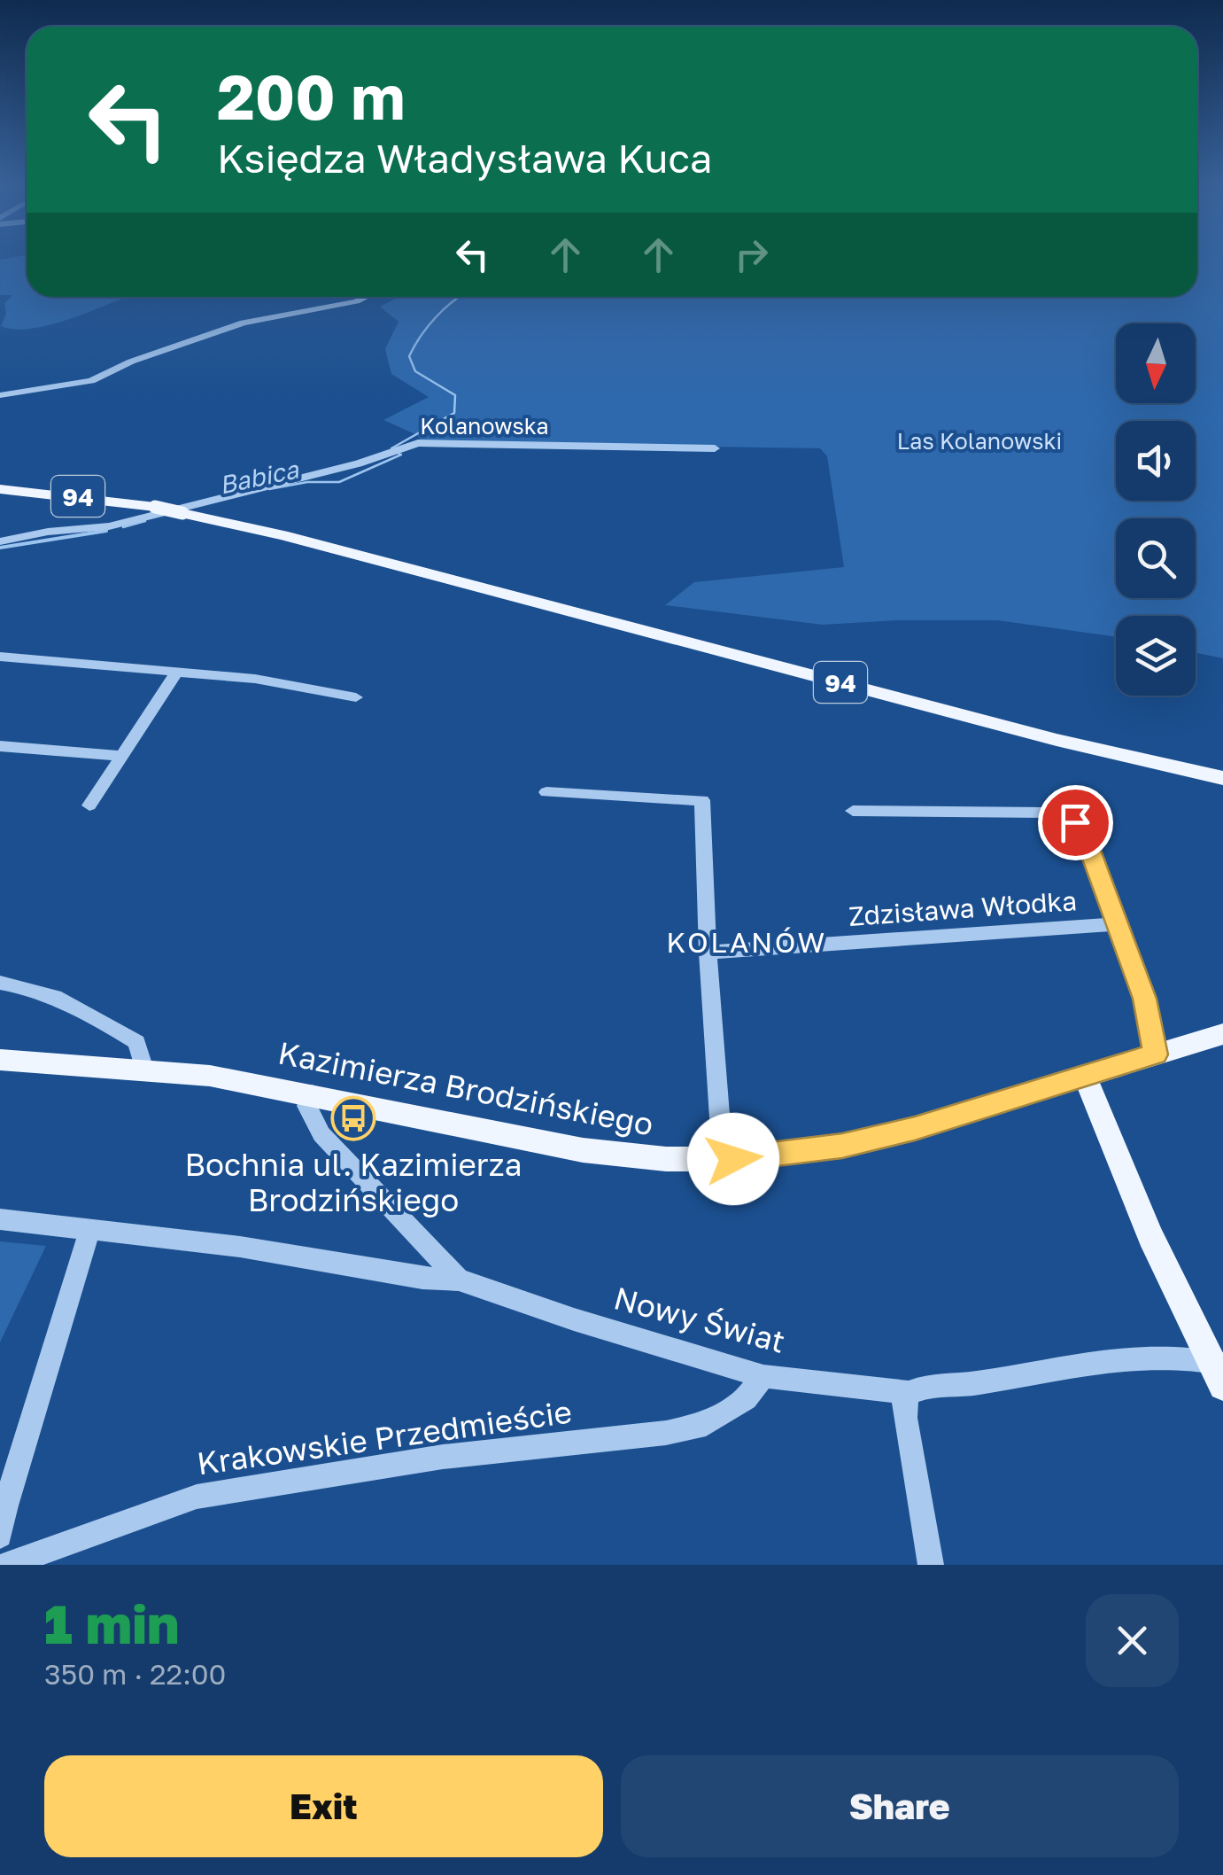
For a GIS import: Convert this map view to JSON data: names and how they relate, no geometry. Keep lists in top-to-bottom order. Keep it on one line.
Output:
{"streets":{"main road":["94","Kazimierza Brodzińskiego"],"street":["Kolanowska","Zdzisława Włodka","Nowy Świat","Krakowskie Przedmieście"]},"crossings":[["Kazimierza Brodzińskiego","Nowy Świat"],["Nowy Świat","Krakowskie Przedmieście"]],"districts":["KOLANÓW"],"water":["Babica"],"parks":["Las Kolanowski"],"places":{"bus stop":["Bochnia ul. Kazimierza Brodzińskiego"]},"north":"bottom","page":{"turn":["200 m","Księdza Władysława Kuca"],"heading":["1 min","350 m · 22:00"],"buttons":["Exit","Share"]}}
